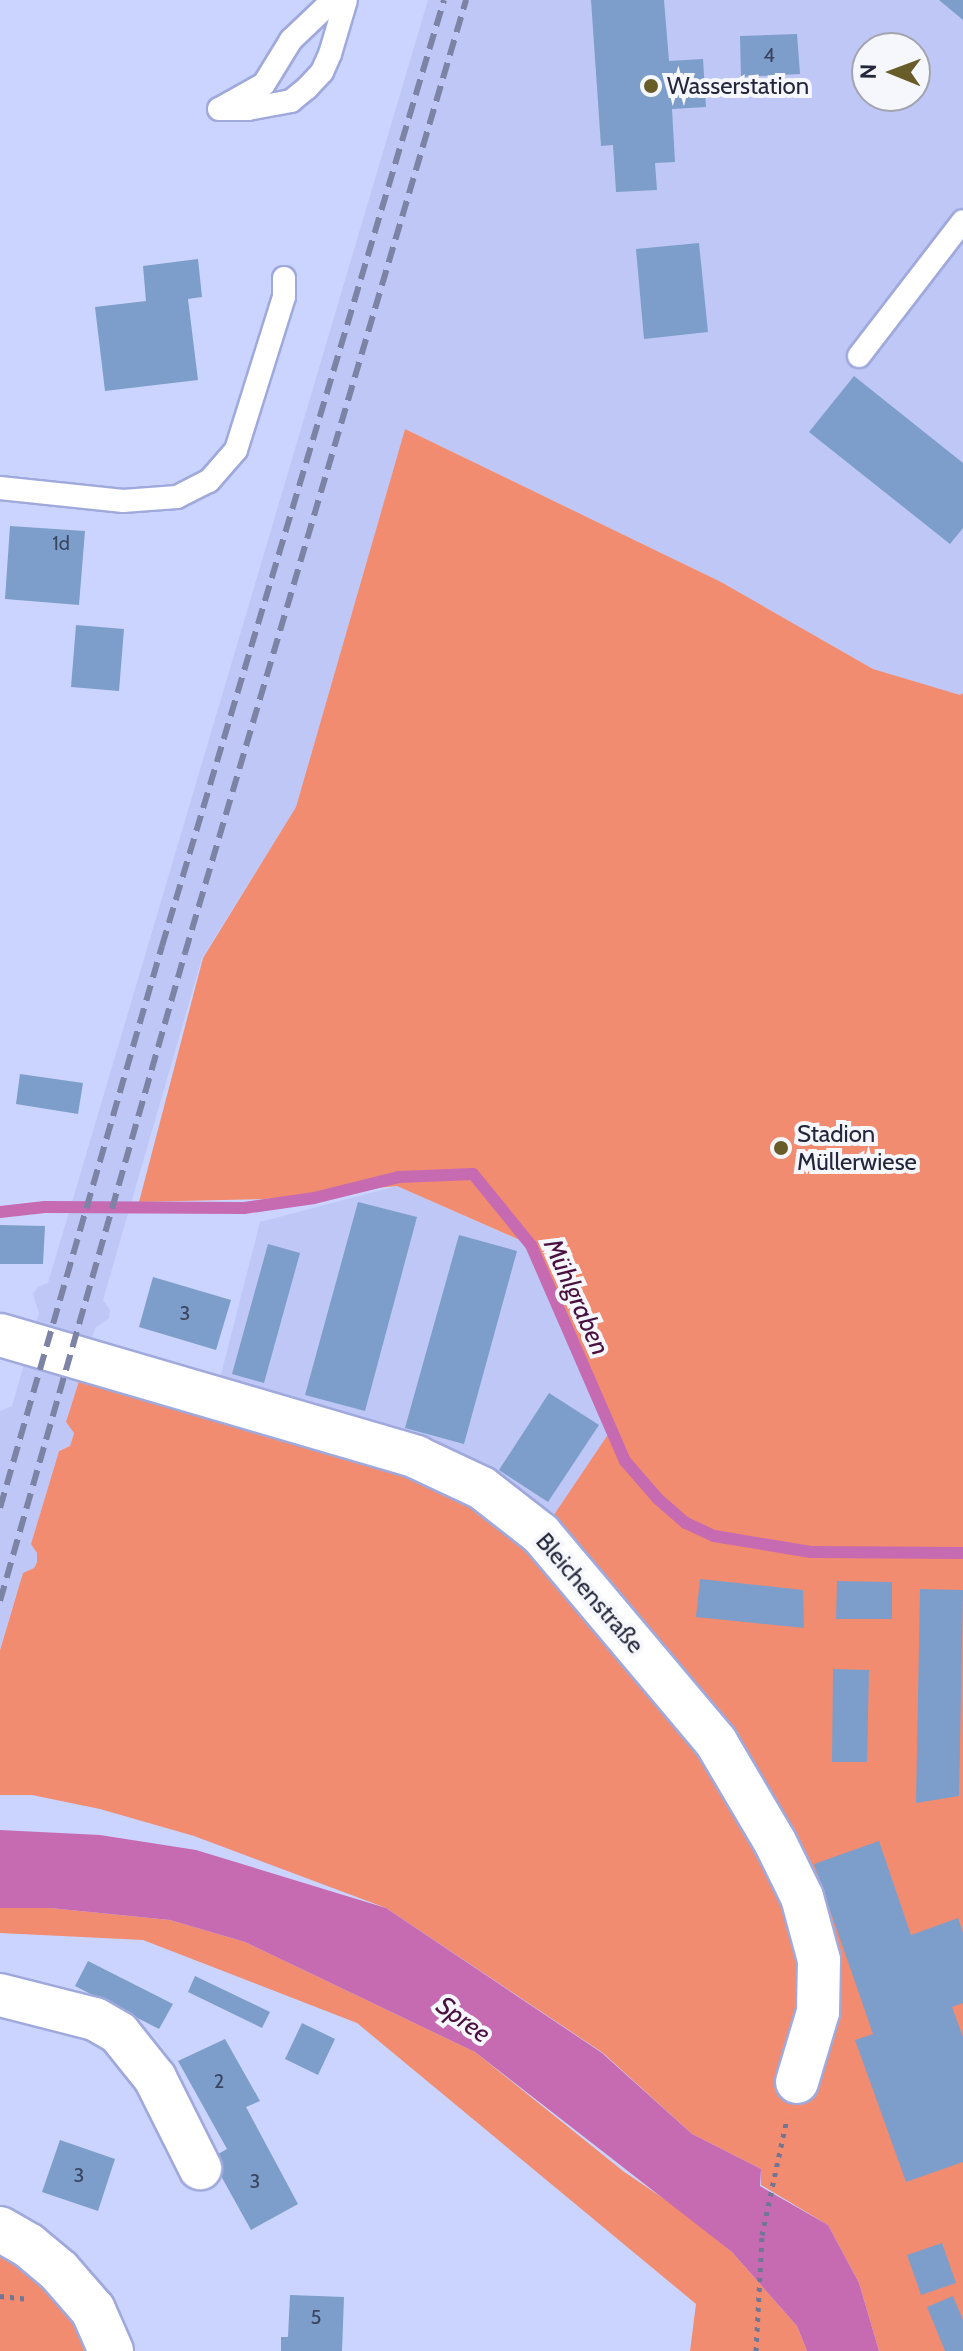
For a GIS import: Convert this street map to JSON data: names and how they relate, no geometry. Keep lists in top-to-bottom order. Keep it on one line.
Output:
{"streets":{"street":["Bleichenstraße"]},"water":["Mühlgraben","Spree"],"places":["Wasserstation","Stadion Müllerwiese"],"house_numbers":["4","1d","3","2","3","3","5"],"north":"left"}
